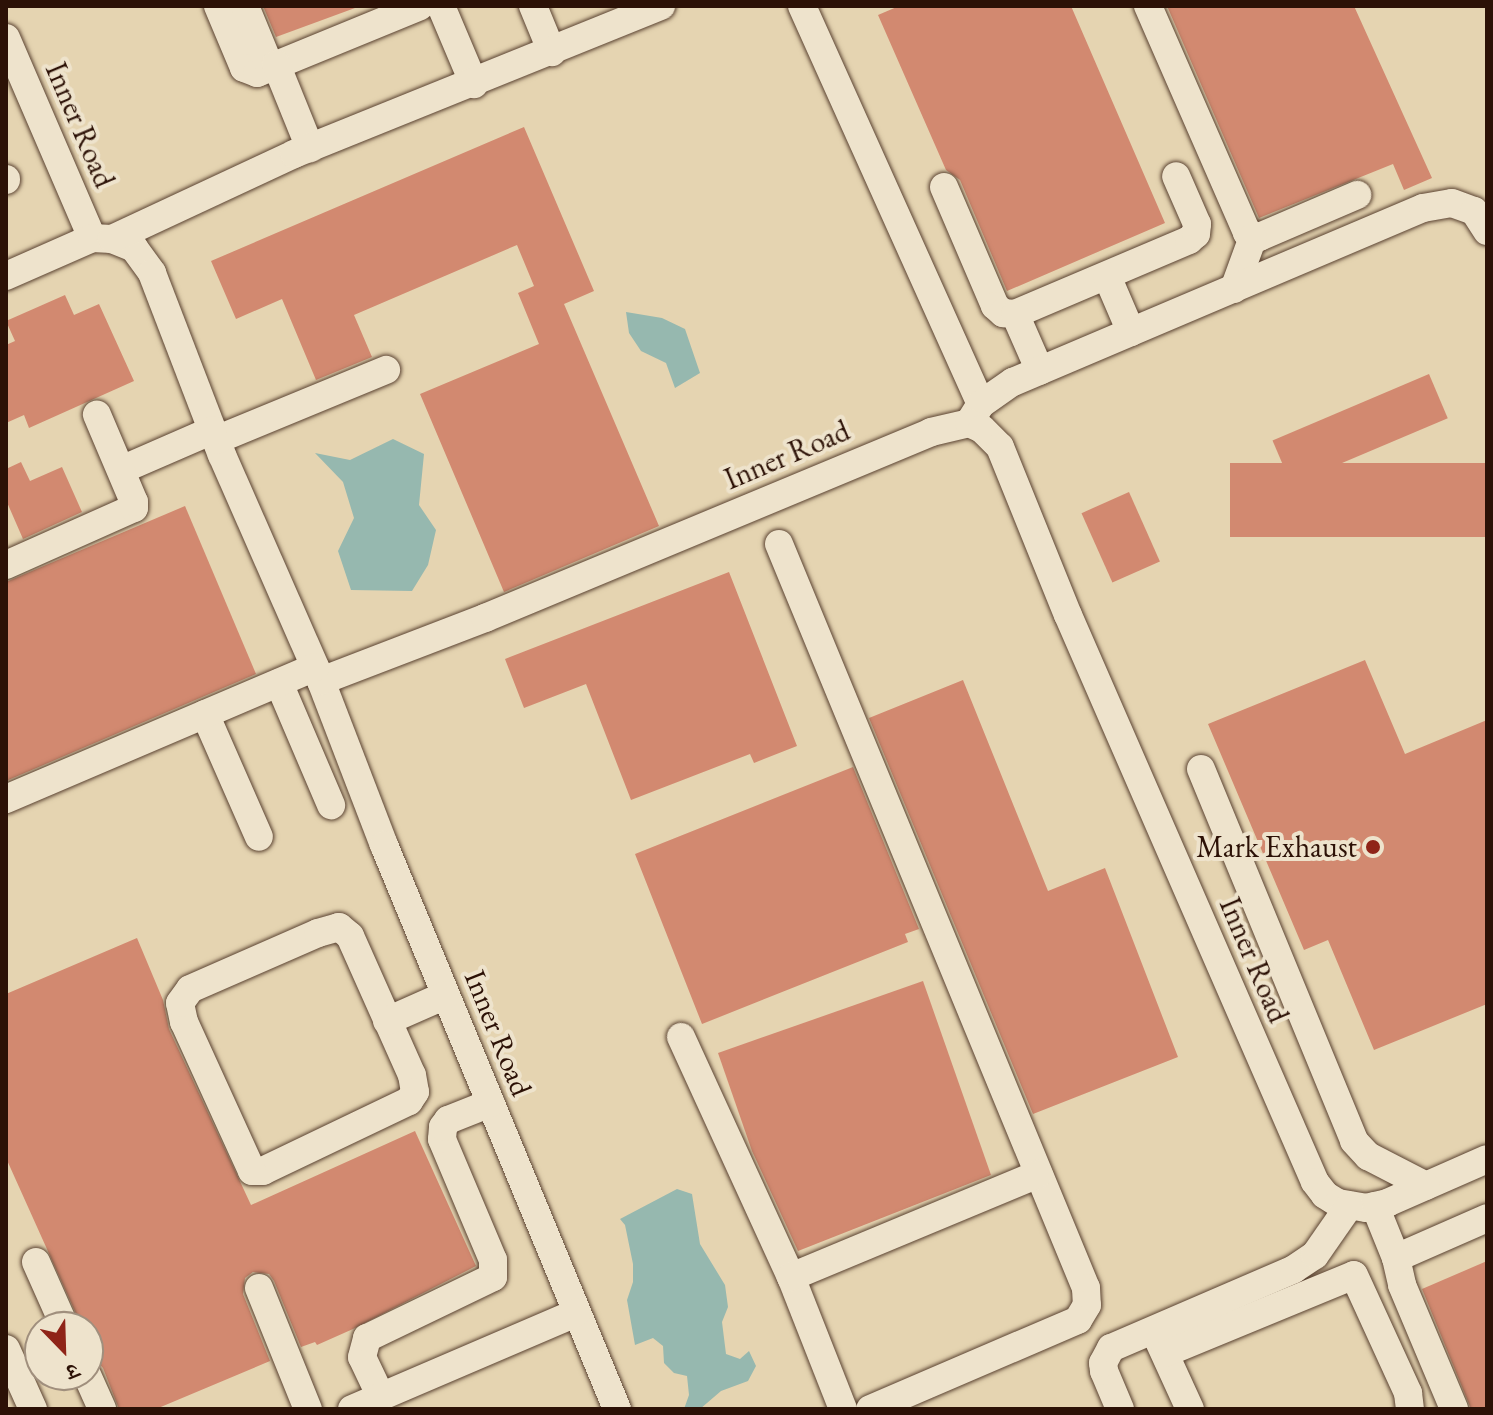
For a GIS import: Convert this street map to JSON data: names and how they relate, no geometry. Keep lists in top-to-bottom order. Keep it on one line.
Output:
{"streets":{"street":["Inner Road"]},"places":["Mark Exhaust"],"north":"bottom right"}
